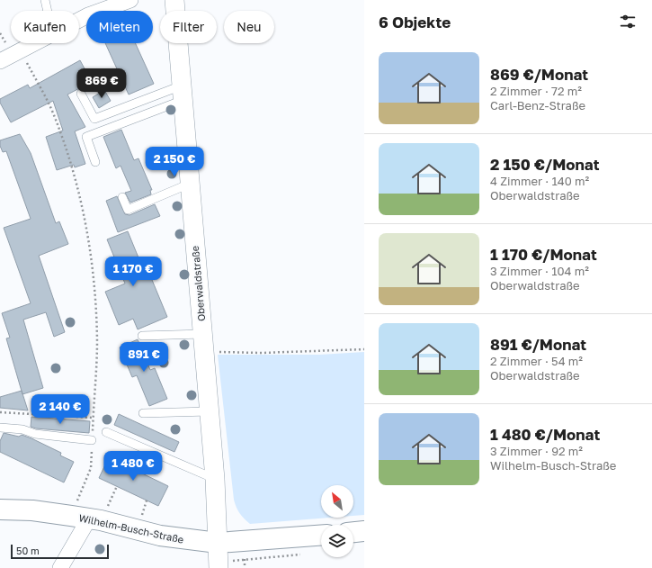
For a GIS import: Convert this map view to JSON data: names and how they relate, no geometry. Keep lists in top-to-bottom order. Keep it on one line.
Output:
{"streets":{"main road":["Wilhelm-Busch-Straße"],"street":["Oberwaldstraße"]},"crossings":[["Oberwaldstraße","Wilhelm-Busch-Straße"]],"scale_bar":"50 m","north":"top left","page":{"heading":"6 Objekte","chip":["Kaufen","Mieten","Filter","Neu"],"list":[{"name":"869 €/Monat","note":"2 Zimmer · 72 m² · Carl-Benz-Straße"},{"name":"2 150 €/Monat","note":"4 Zimmer · 140 m² · Oberwaldstraße"},{"name":"1 170 €/Monat","note":"3 Zimmer · 104 m² · Oberwaldstraße"},{"name":"891 €/Monat","note":"2 Zimmer · 54 m² · Oberwaldstraße"},{"name":"1 480 €/Monat","note":"3 Zimmer · 92 m² · Wilhelm-Busch-Straße"}],"price":["869 €","2 150 €","1 170 €","891 €","2 140 €","1 480 €"],"scale":"50 m"}}
